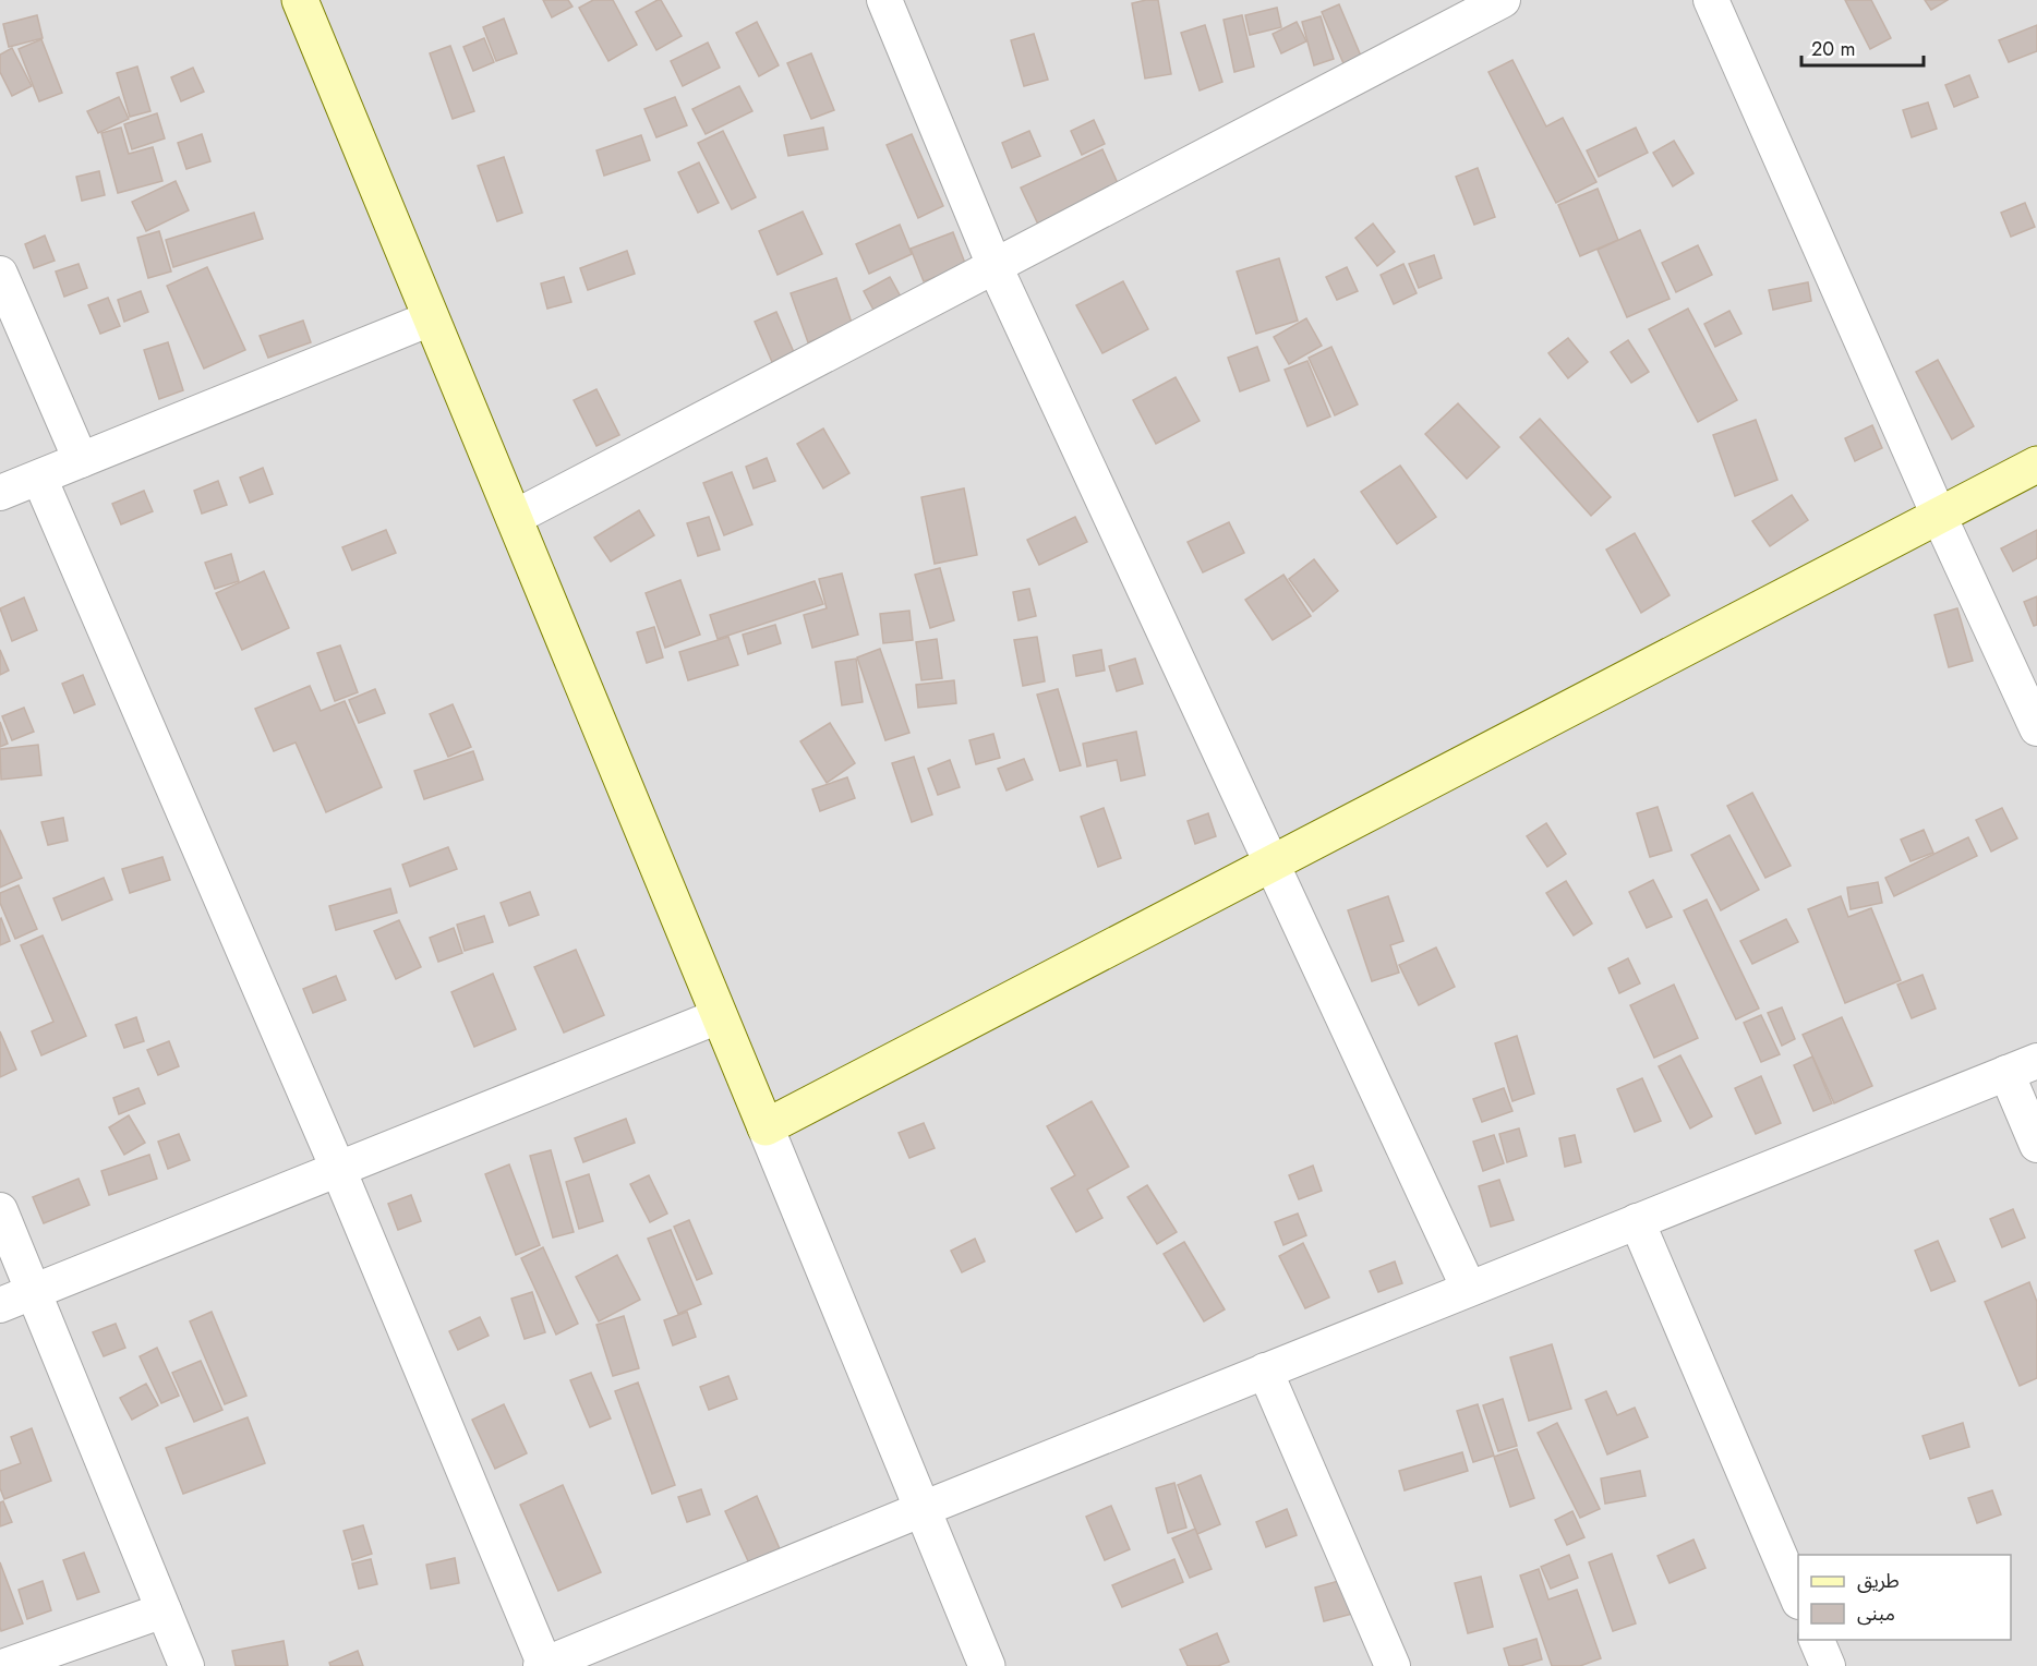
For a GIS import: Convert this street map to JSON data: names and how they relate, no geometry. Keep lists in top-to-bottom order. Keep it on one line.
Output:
{"legend":["طريق","مبنى"],"scale_bar":"20 m"}
